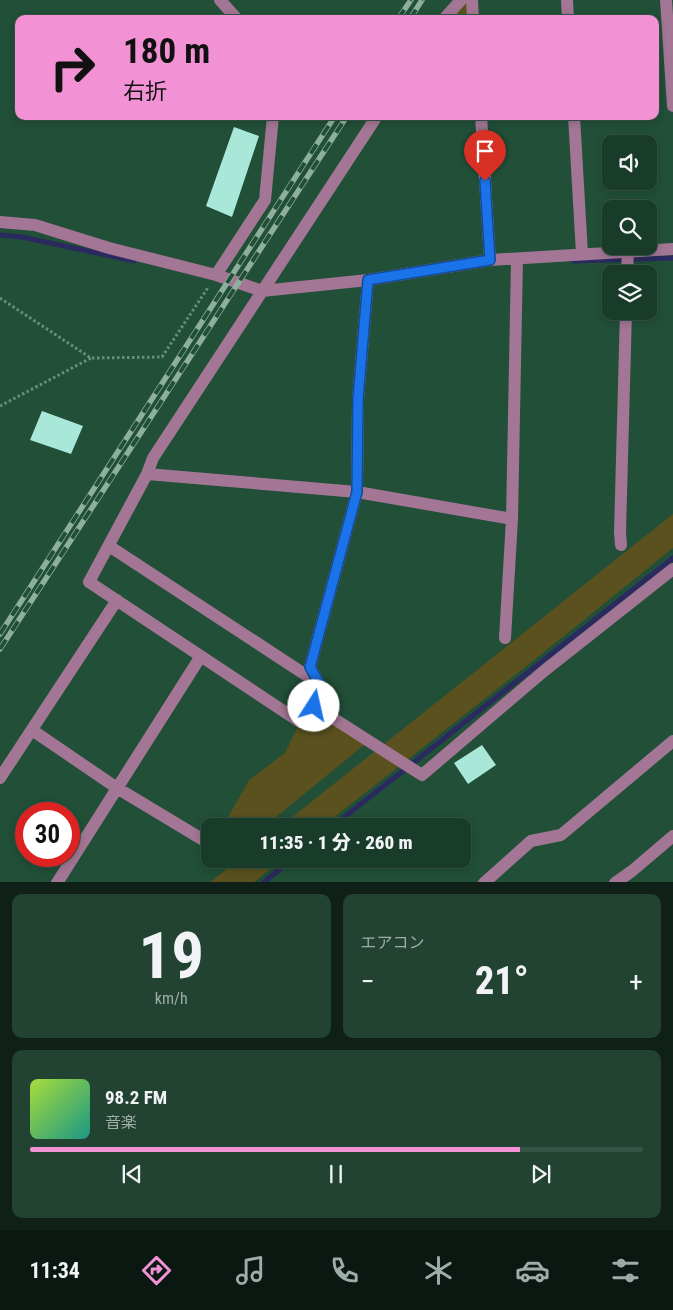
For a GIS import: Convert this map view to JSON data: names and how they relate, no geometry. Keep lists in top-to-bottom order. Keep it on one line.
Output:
{"page":{"turn":["180 m","右折"],"limit":"30","trip":"11:35 · 1 分 · 260 m","tile":[["19","km/h"],"エアコン"],"heat":["−","21°","+"],"song":["98.2 FM","音楽"],"tabs":"11:34"}}
